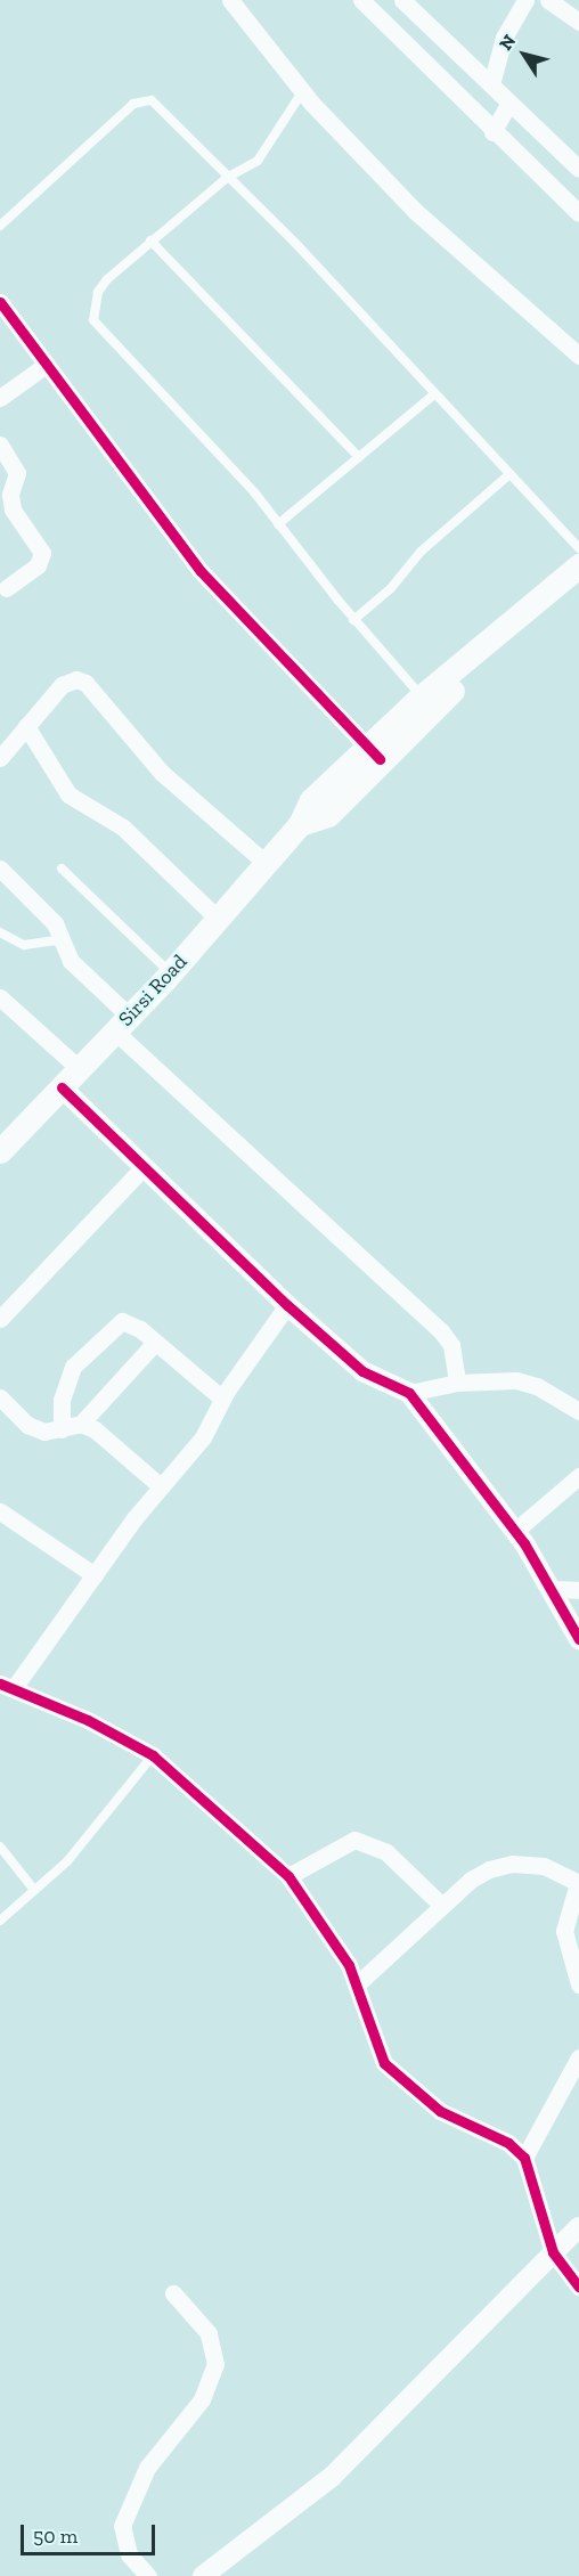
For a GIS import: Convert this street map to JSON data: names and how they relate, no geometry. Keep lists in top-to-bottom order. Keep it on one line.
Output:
{"streets":{"main road":["Sirsi Road"]},"scale_bar":"50 m","north":"top left"}
